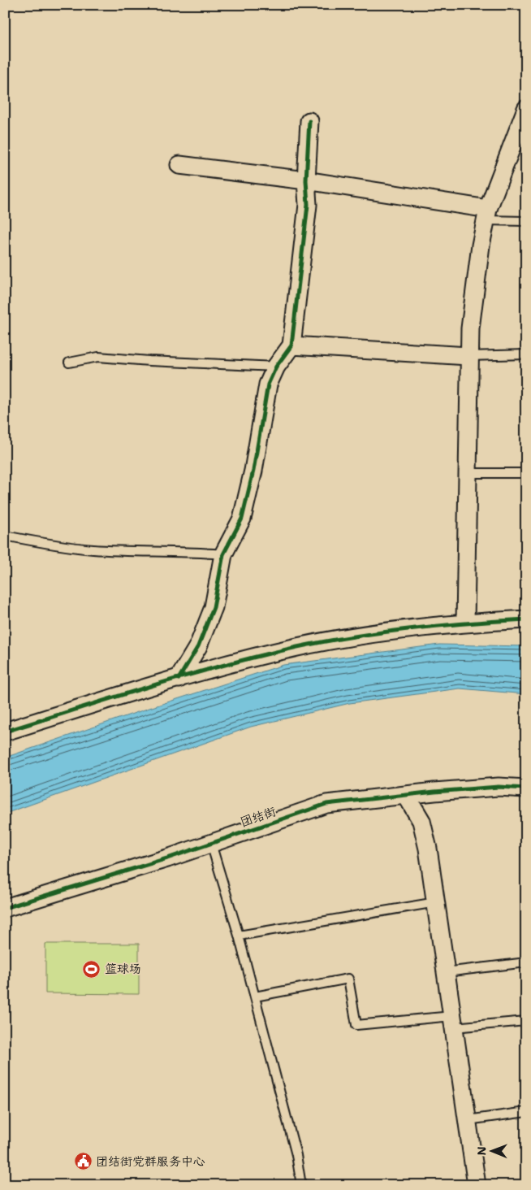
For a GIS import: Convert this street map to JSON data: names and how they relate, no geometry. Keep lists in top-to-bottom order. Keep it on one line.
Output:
{"streets":{"street":["团结街"]},"places":{"sports":["篮球场"],"public building":["团结街党群服务中心"]},"north":"left"}
